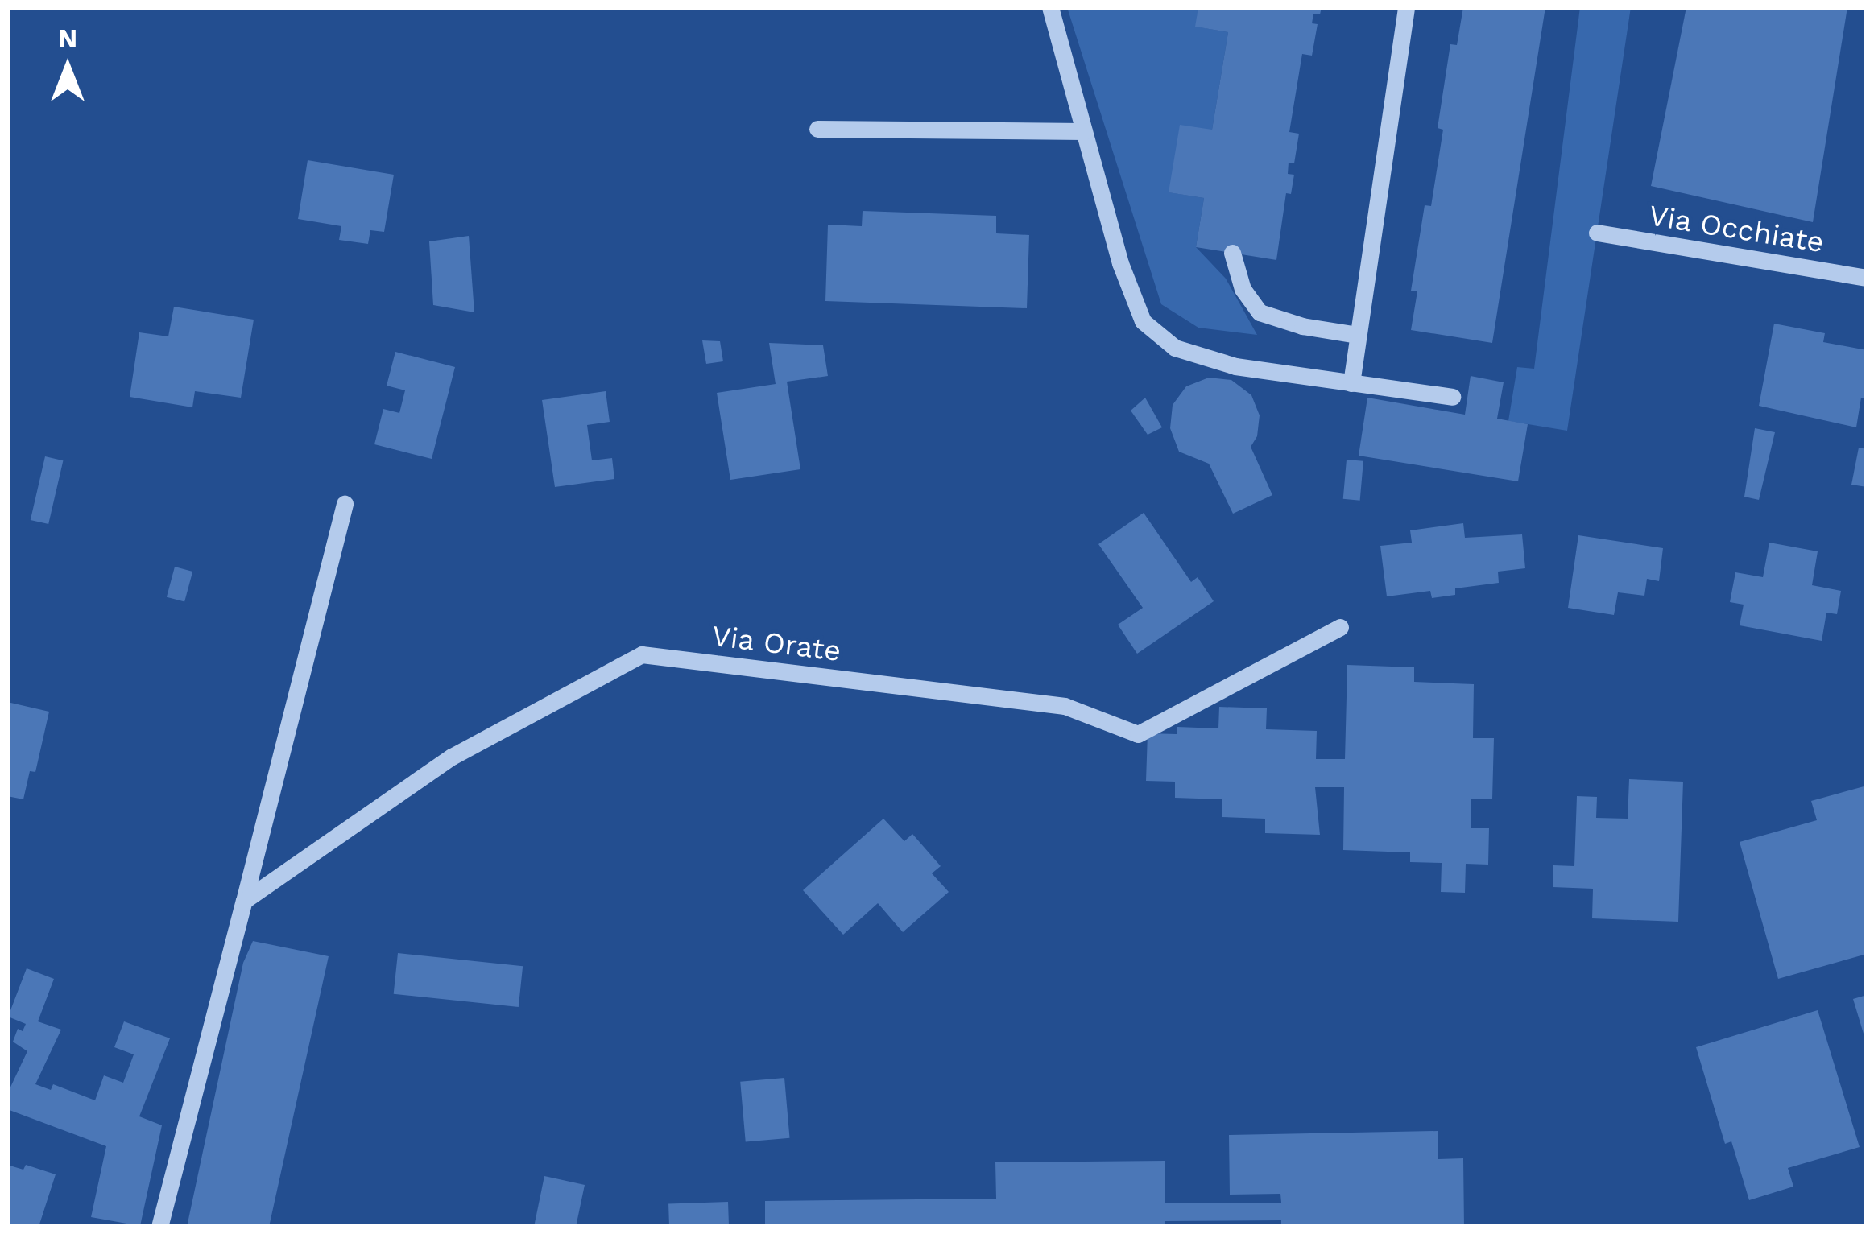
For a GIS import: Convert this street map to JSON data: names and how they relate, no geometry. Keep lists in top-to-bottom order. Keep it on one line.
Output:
{"streets":{"street":["Via Occhiate","Via Orate"]},"north":"top"}
